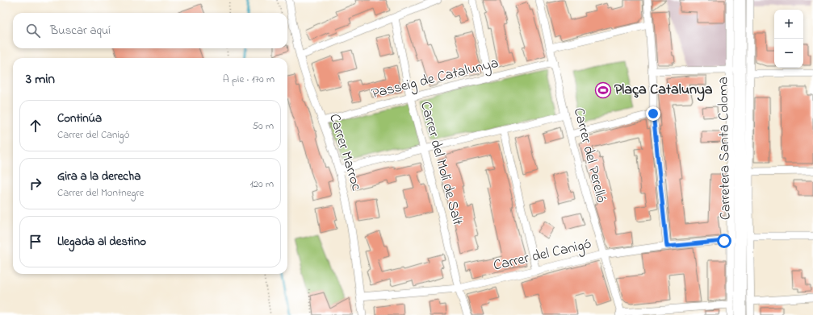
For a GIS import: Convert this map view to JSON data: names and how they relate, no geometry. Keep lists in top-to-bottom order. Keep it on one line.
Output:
{"streets":{"main road":["Carretera Santa Coloma"],"street":["Passeig de Catalunya","Carrer Marroc","Carrer del Perelló","Carrer del Molí de Salt","Carrer del Canigó"]},"crossings":[["Passeig de Catalunya","Carrer Marroc"],["Passeig de Catalunya","Carrer del Perelló"],["Passeig de Catalunya","Carrer del Molí de Salt"],["Carretera Santa Coloma","Carrer del Canigó"],["Carrer Marroc","Carrer del Canigó"],["Carrer del Perelló","Carrer del Canigó"],["Carrer del Molí de Salt","Carrer del Canigó"]],"places":{"sports":["Plaça Catalunya"]},"page":{"map_buttons":["+","−"],"search":"Buscar aquí","heading":["3 min","A pie · 170 m"],"list":[["Continúa","Carrer del Canigó","50 m"],["Gira a la derecha","Carrer del Montnegre","120 m"],"Llegada al destino"]}}
